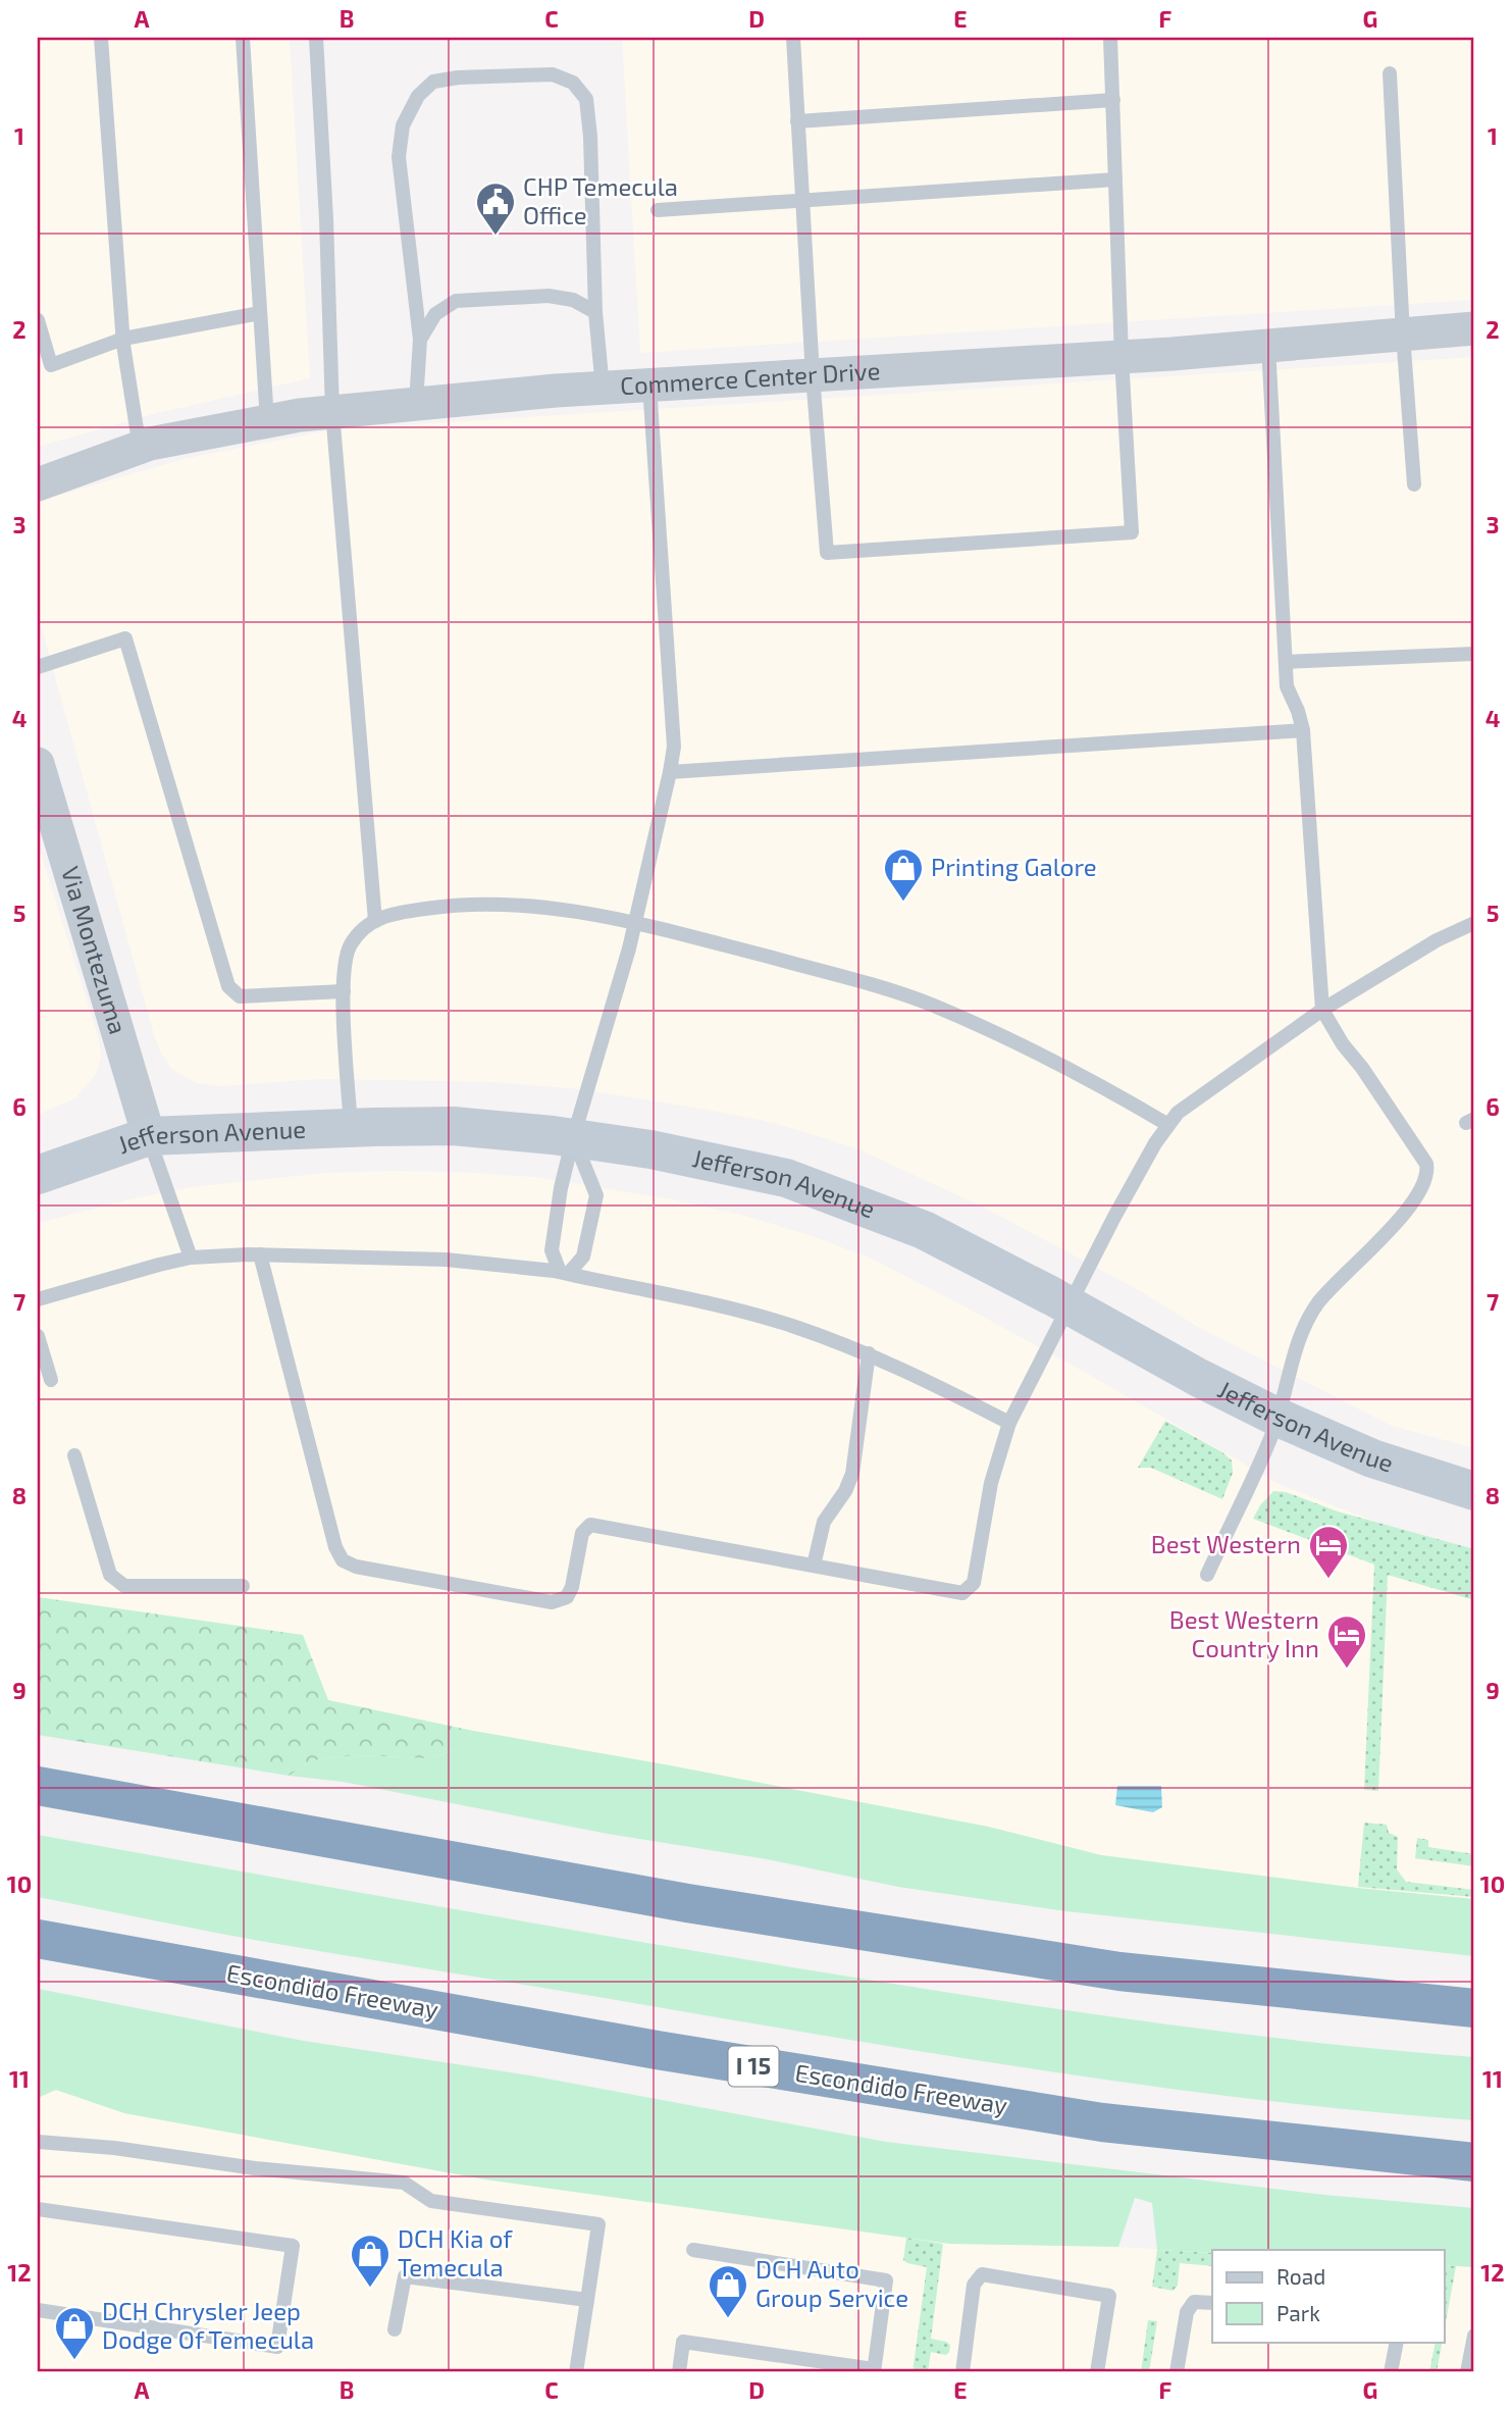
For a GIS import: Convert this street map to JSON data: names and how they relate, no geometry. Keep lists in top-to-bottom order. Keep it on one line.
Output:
{"streets":{"highway":["Escondido Freeway","I 15"],"main road":["Jefferson Avenue"],"street":["Commerce Center Drive","Via Montezuma"]},"crossings":[["Via Montezuma","Jefferson Avenue"]],"places":{"public building":["CHP Temecula Office"],"shop":["Printing Galore","DCH Kia of Temecula","DCH Auto Group Service","DCH Chrysler Jeep Dodge Of Temecula"],"hotel":["Best Western","Best Western Country Inn"]},"legend":["Road","Park"],"grid":{"columns":["A","B","C","D","E","F","G"],"rows":["1","2","3","4","5","6","7","8","9","10","11","12"]}}
